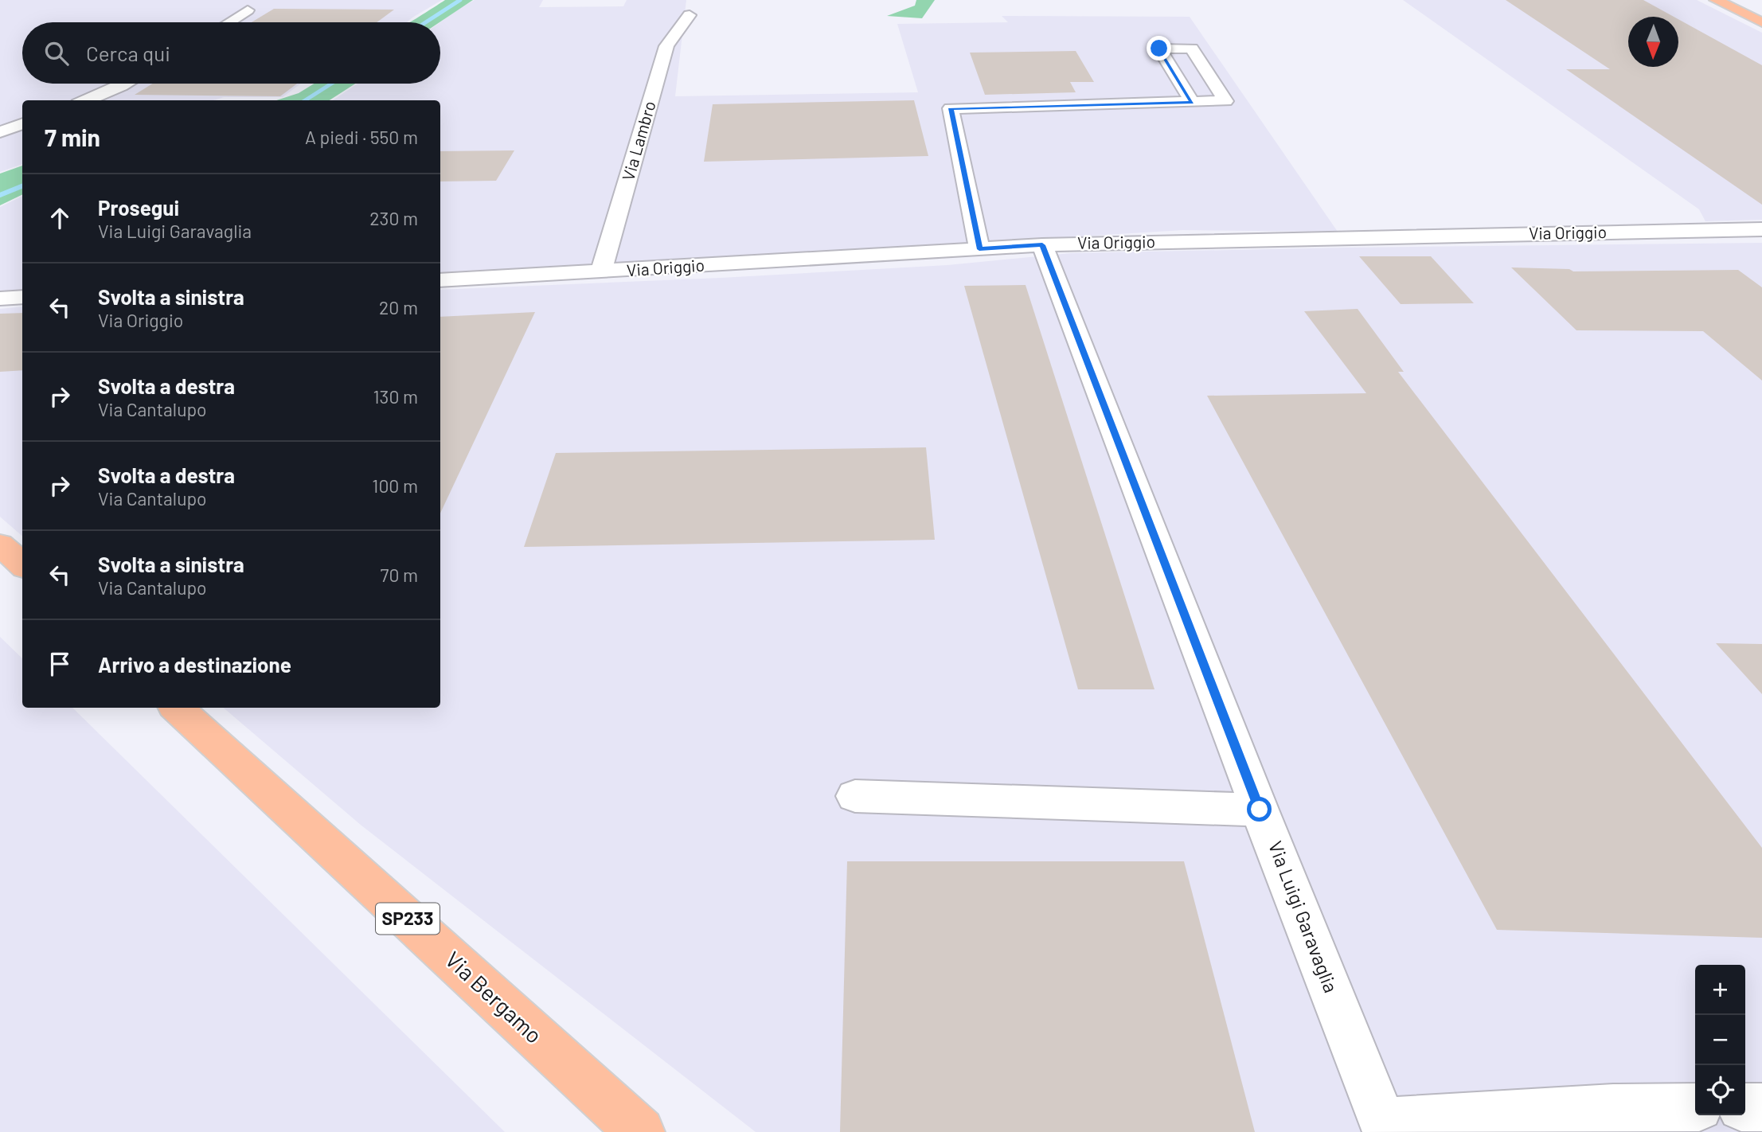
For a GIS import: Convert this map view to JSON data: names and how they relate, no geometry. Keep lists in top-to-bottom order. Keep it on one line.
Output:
{"streets":{"main road":["SP233","Via Bergamo"],"street":["Via Lambro","Via Origgio","Via Luigi Garavaglia"]},"crossings":[["Via Lambro","Via Origgio"],["Via Origgio","Via Luigi Garavaglia"]],"north":"bottom","page":{"search":"Cerca qui","heading":["7 min","A piedi · 550 m"],"list":[["Prosegui","Via Luigi Garavaglia","230 m"],["Svolta a sinistra","Via Origgio","20 m"],["Svolta a destra","Via Cantalupo","130 m"],["Svolta a destra","Via Cantalupo","100 m"],["Svolta a sinistra","Via Cantalupo","70 m"],"Arrivo a destinazione"],"map_buttons":["+","−"]}}
